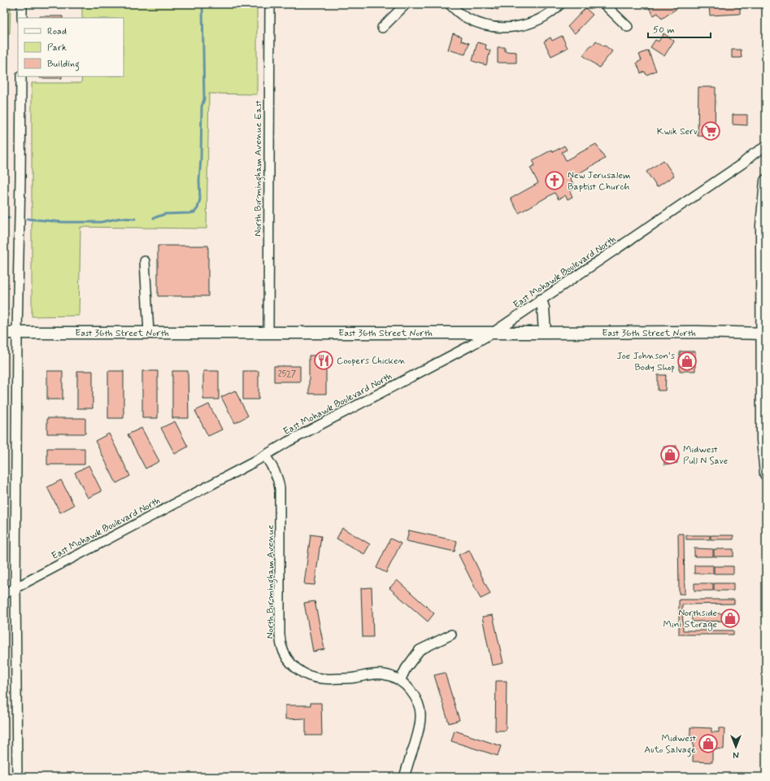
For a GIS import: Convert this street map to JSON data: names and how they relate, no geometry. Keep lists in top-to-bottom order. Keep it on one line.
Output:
{"streets":{"main road":["East 36th Street North"],"street":["North Birmingham Avenue East","East Mohawk Boulevard North","North Birmingham Avenue"]},"crossings":[["North Birmingham Avenue East","East 36th Street North"],["East Mohawk Boulevard North","East 36th Street North"],["East Mohawk Boulevard North","North Birmingham Avenue"]],"places":{"supermarket":["Kwik Serv"],"church":["New Jerusalem Baptist Church"],"restaurant":["Coopers Chicken"],"shop":["Joe Johnson's Body Shop","Midwest Pull N Save","Northside Mini Storage","Midwest Auto Salvage"]},"house_numbers":["2527"],"legend":["Road","Park","Building"],"scale_bar":"50 m","north":"bottom"}
